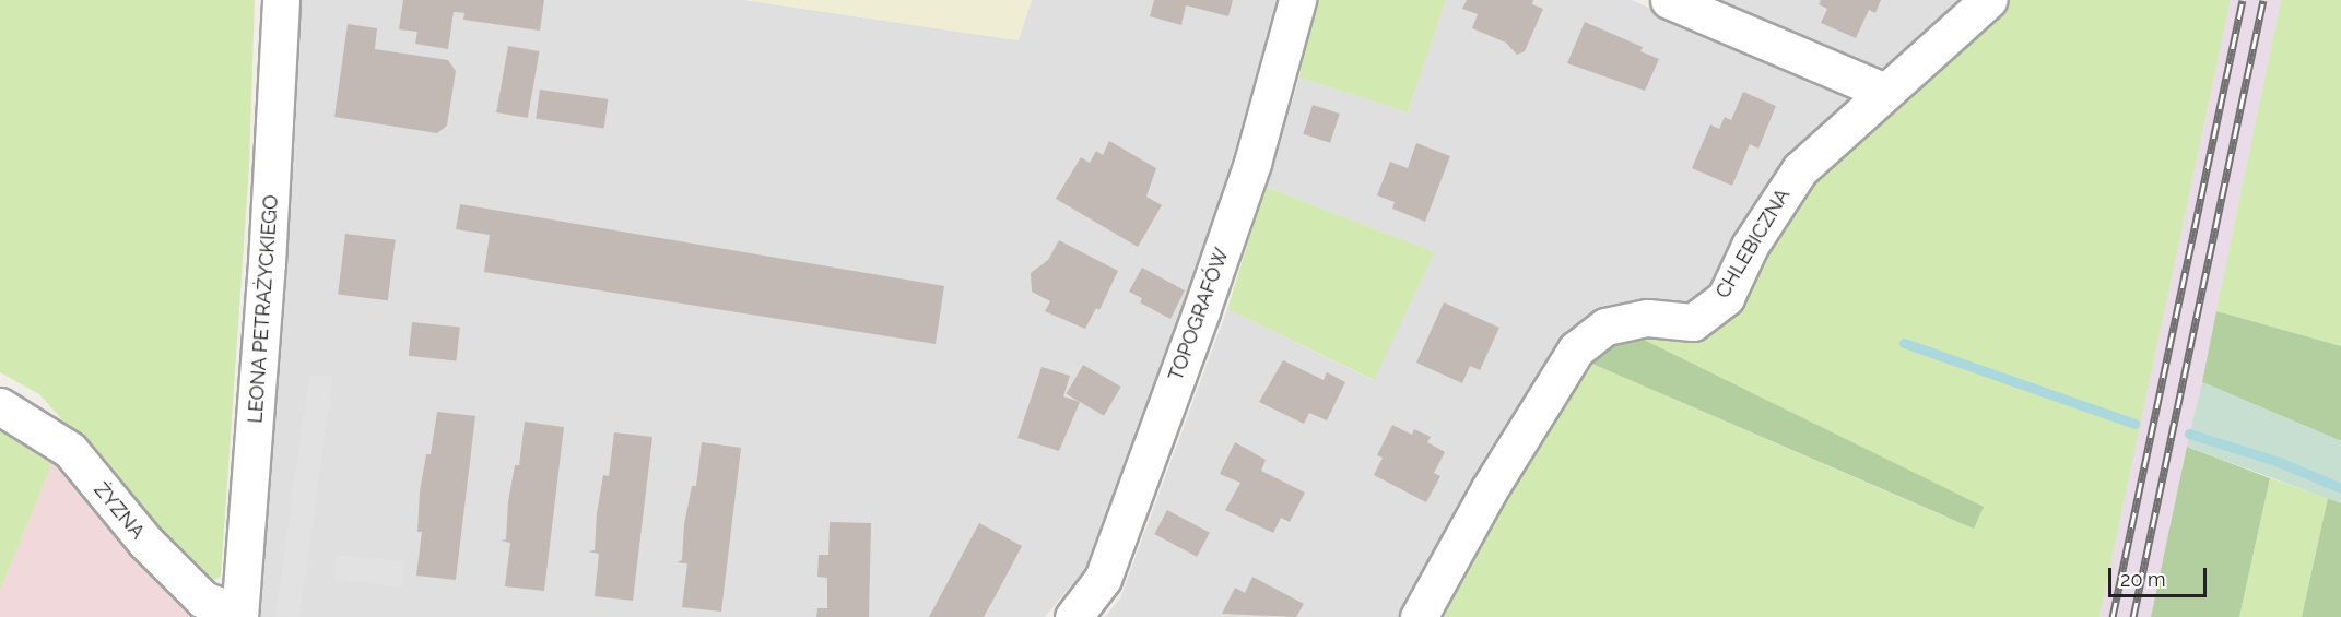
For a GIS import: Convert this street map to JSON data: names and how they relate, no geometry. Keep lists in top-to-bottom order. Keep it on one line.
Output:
{"streets":{"street":["CHLEBICZNA","LEONA PETRAŻYCKIEGO","TOPOGRAFÓW","ŻYZNA"]},"crossings":[["LEONA PETRAŻYCKIEGO","ŻYZNA"]],"scale_bar":"20 m"}
